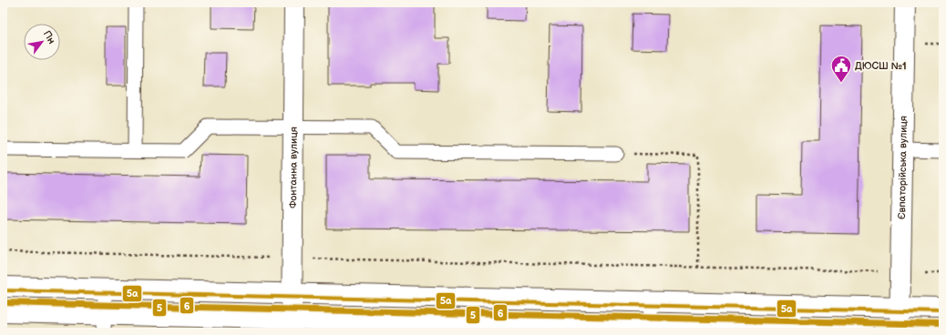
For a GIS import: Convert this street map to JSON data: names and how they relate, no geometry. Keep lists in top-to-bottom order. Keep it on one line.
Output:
{"streets":{"main road":["Фонтанна вулиця","Євпаторійська вулиця"]},"places":{"public building":["ДЮСШ №1"]},"lines":["transit line 5а","transit line 6","transit line 5"],"north":"top right"}
